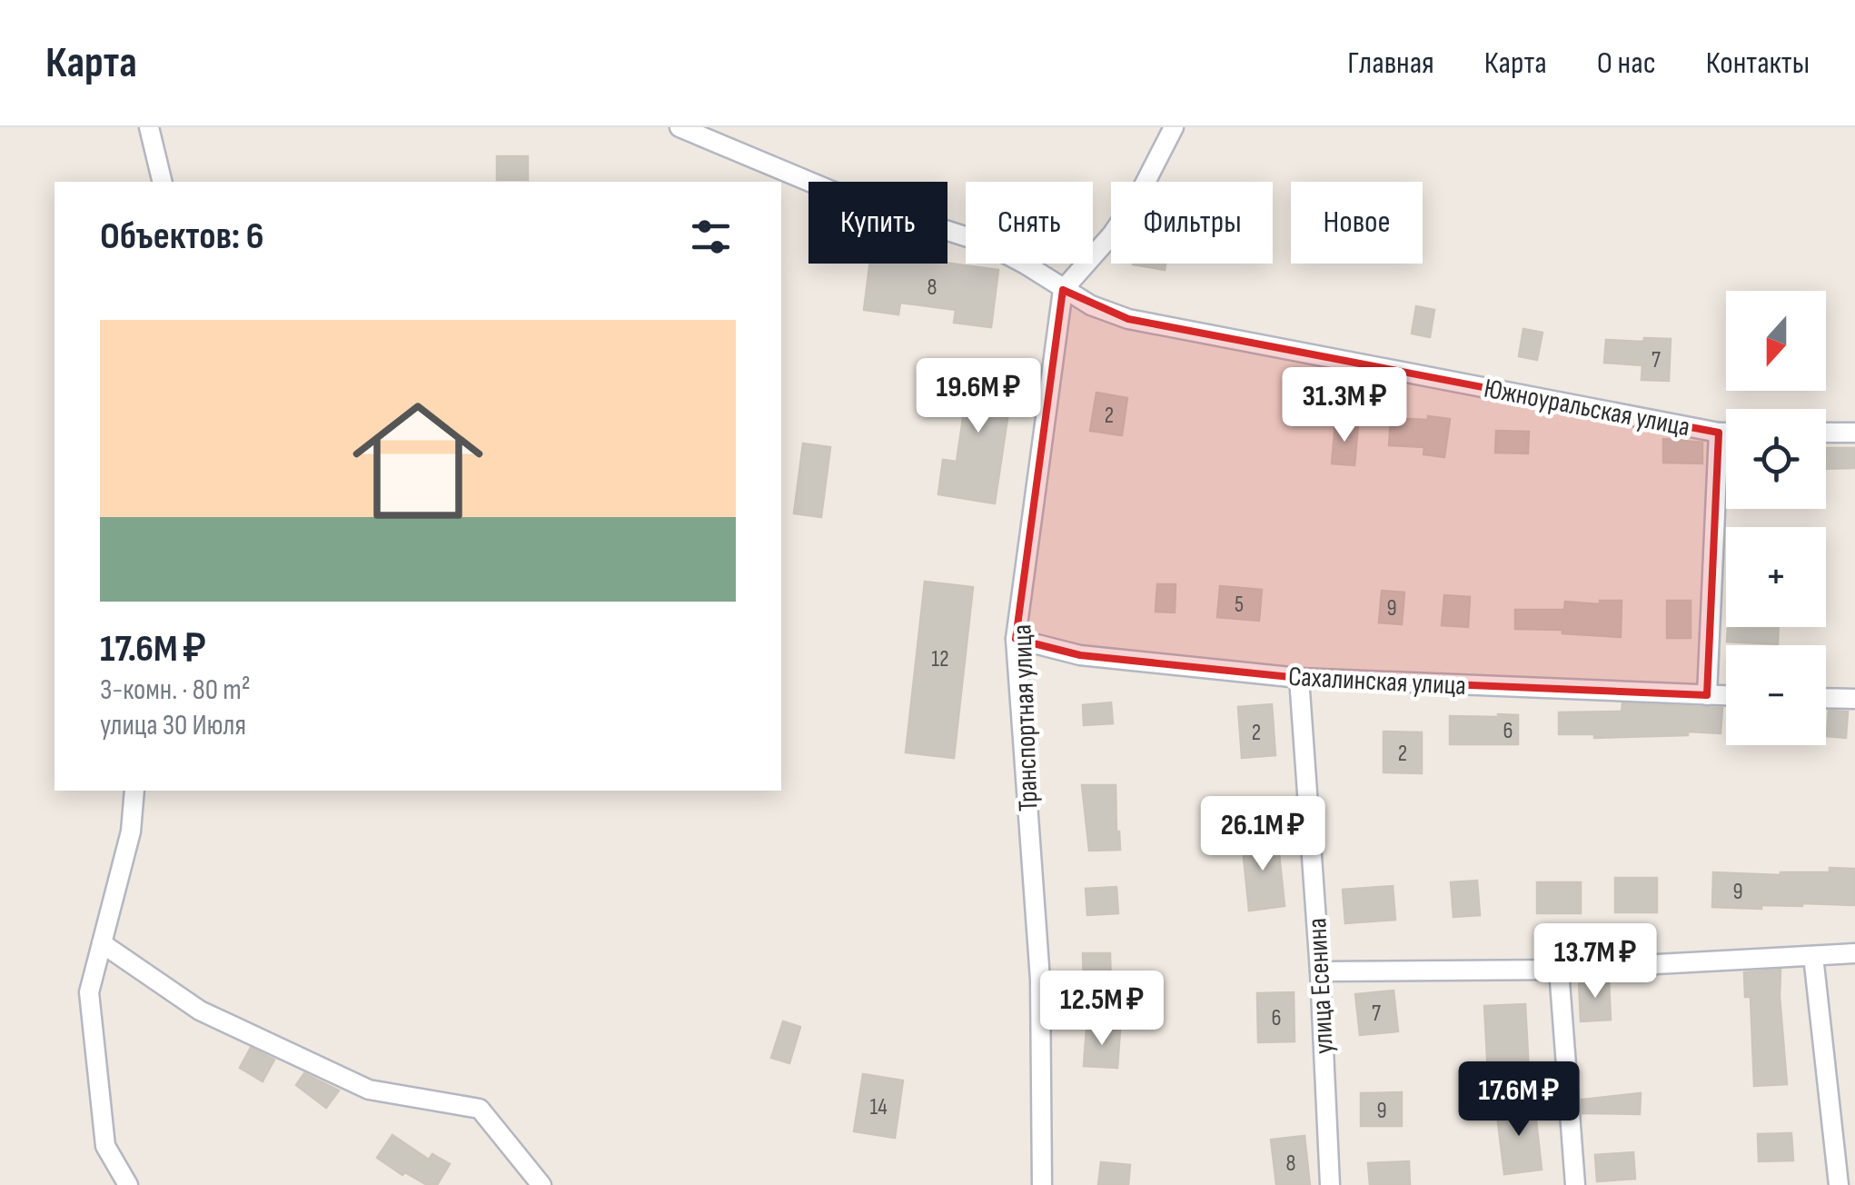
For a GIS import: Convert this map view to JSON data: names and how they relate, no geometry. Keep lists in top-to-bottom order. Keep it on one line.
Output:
{"streets":{"street":["Южноуральская улица","Сахалинская улица","Транспортная улица","улица Есенина"]},"crossings":[["Южноуральская улица","Транспортная улица"],["Сахалинская улица","Транспортная улица"],["Сахалинская улица","улица Есенина"]],"house_numbers":["8","7","2","5","9","12","6","2","2","9","7","6","14","9","8"],"north":"bottom","page":{"header":"Карта","nav":["Главная","Карта","О нас","Контакты"],"chip":["Купить","Снять","Фильтры","Новое"],"heading":"Объектов: 6","map_buttons":["+","−"],"list":[{"name":"17.6M ₽","note":"3-комн. · 80 m² · улица 30 Июля"}],"price":["19.6M ₽","31.3M ₽","26.1M ₽","13.7M ₽","12.5M ₽","17.6M ₽"]}}
